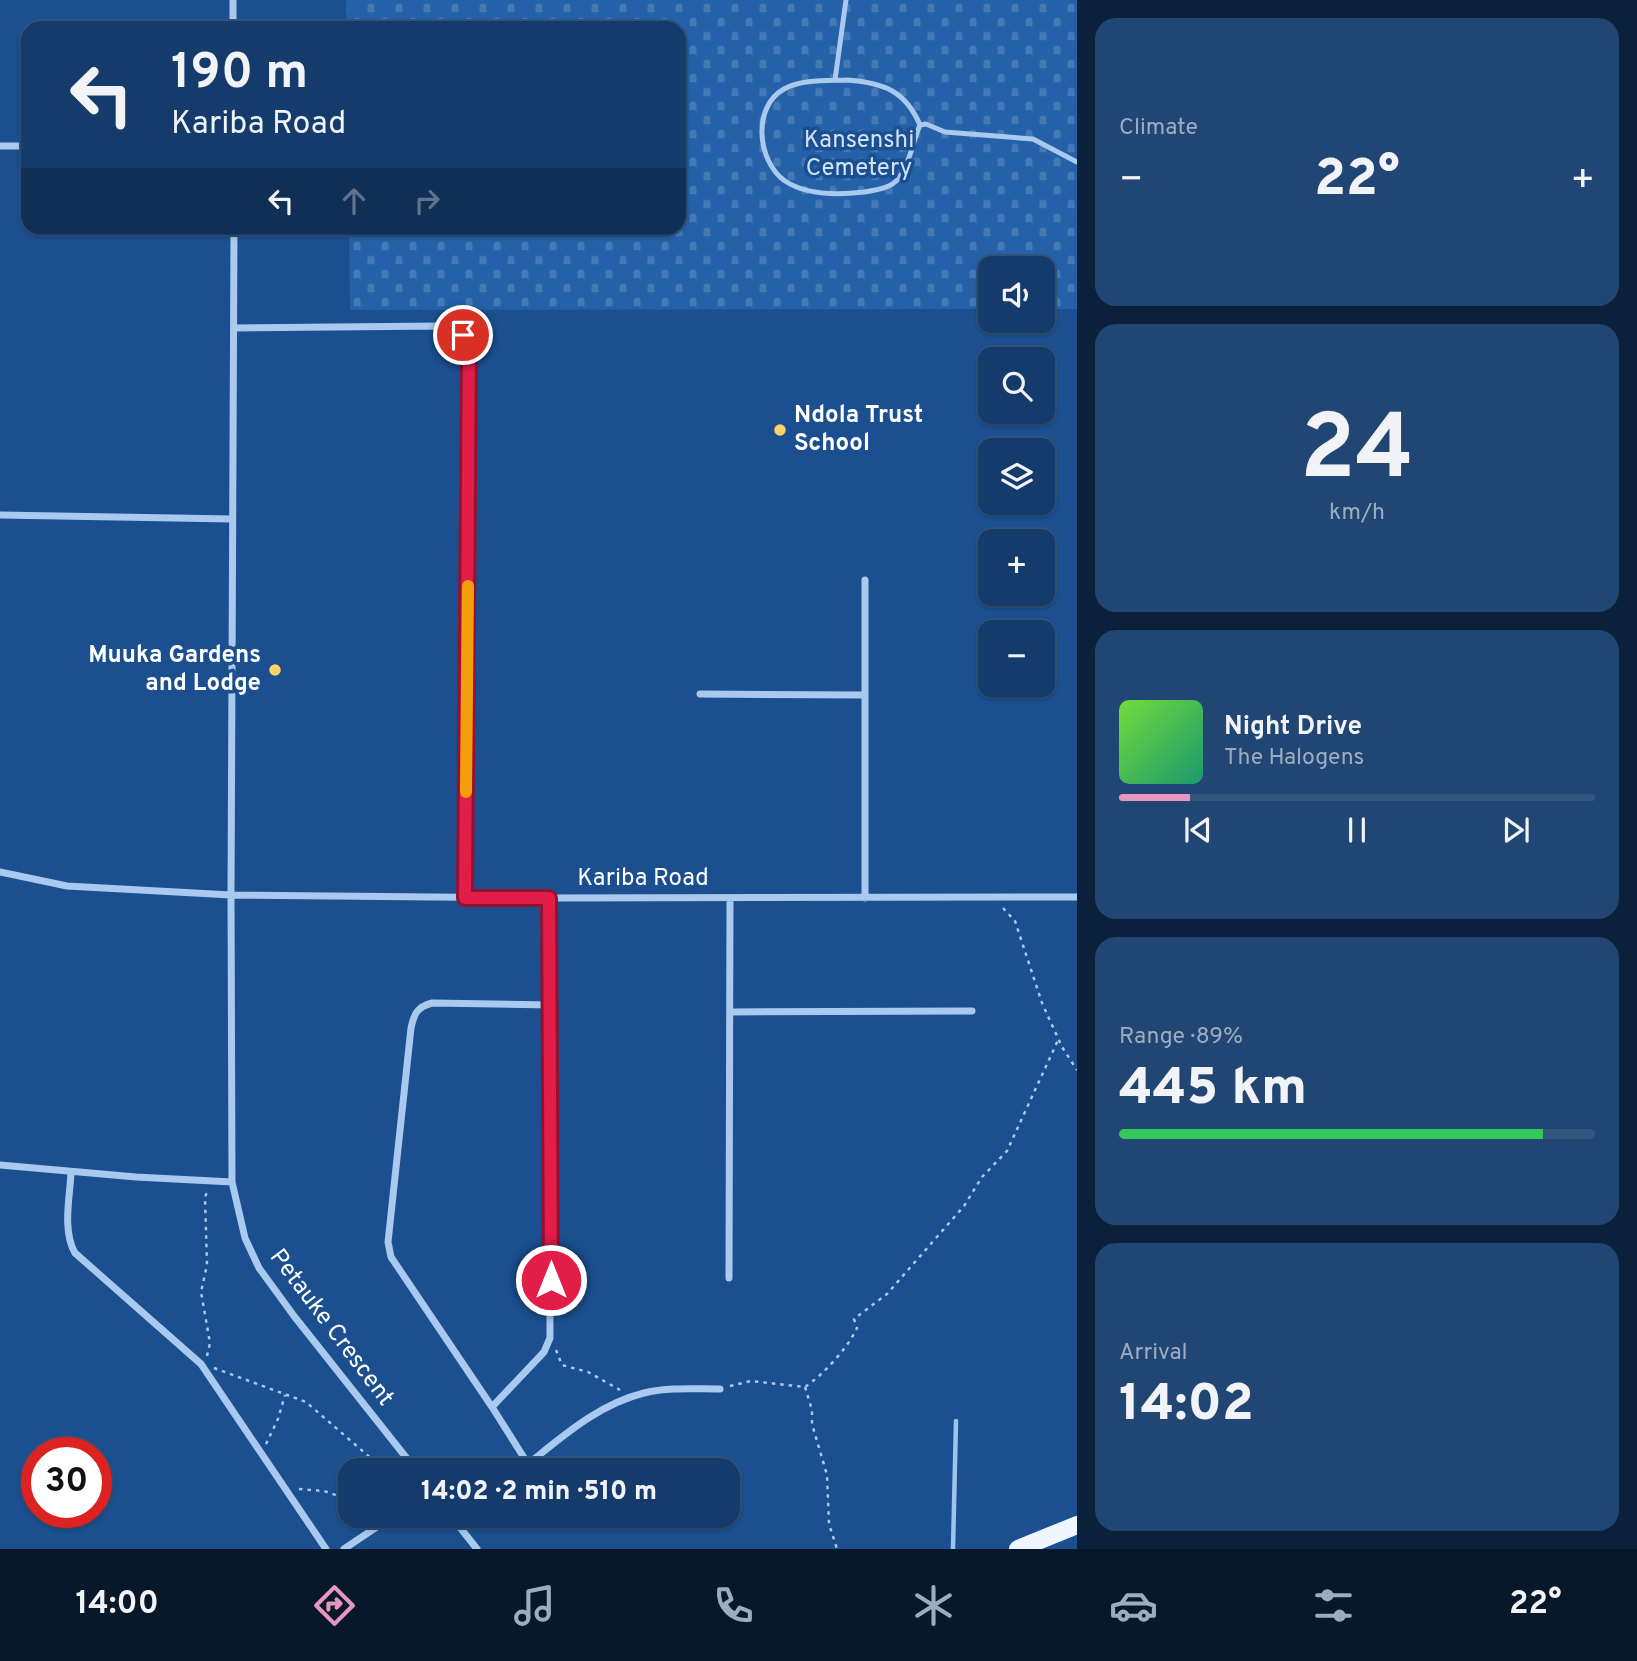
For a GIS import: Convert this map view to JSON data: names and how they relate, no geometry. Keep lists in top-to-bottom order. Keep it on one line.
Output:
{"streets":{"street":["Kariba Road","Petauke Crescent"]},"crossings":[["Kariba Road","Petauke Crescent"]],"parks":["Kansenshi Cemetery"],"places":["Ndola Trust School","Muuka Gardens and Lodge"],"page":{"tile":["Climate",["24","km/h"],["Range · 89%","445 km"],["Arrival","14:02"]],"turn":["190 m","Kariba Road"],"heat":["−","22°","+"],"map_buttons":["+","−"],"song":["Night Drive","The Halogens"],"limit":"30","trip":"14:02 · 2 min · 510 m","tabs":["14:00","22°"]}}
